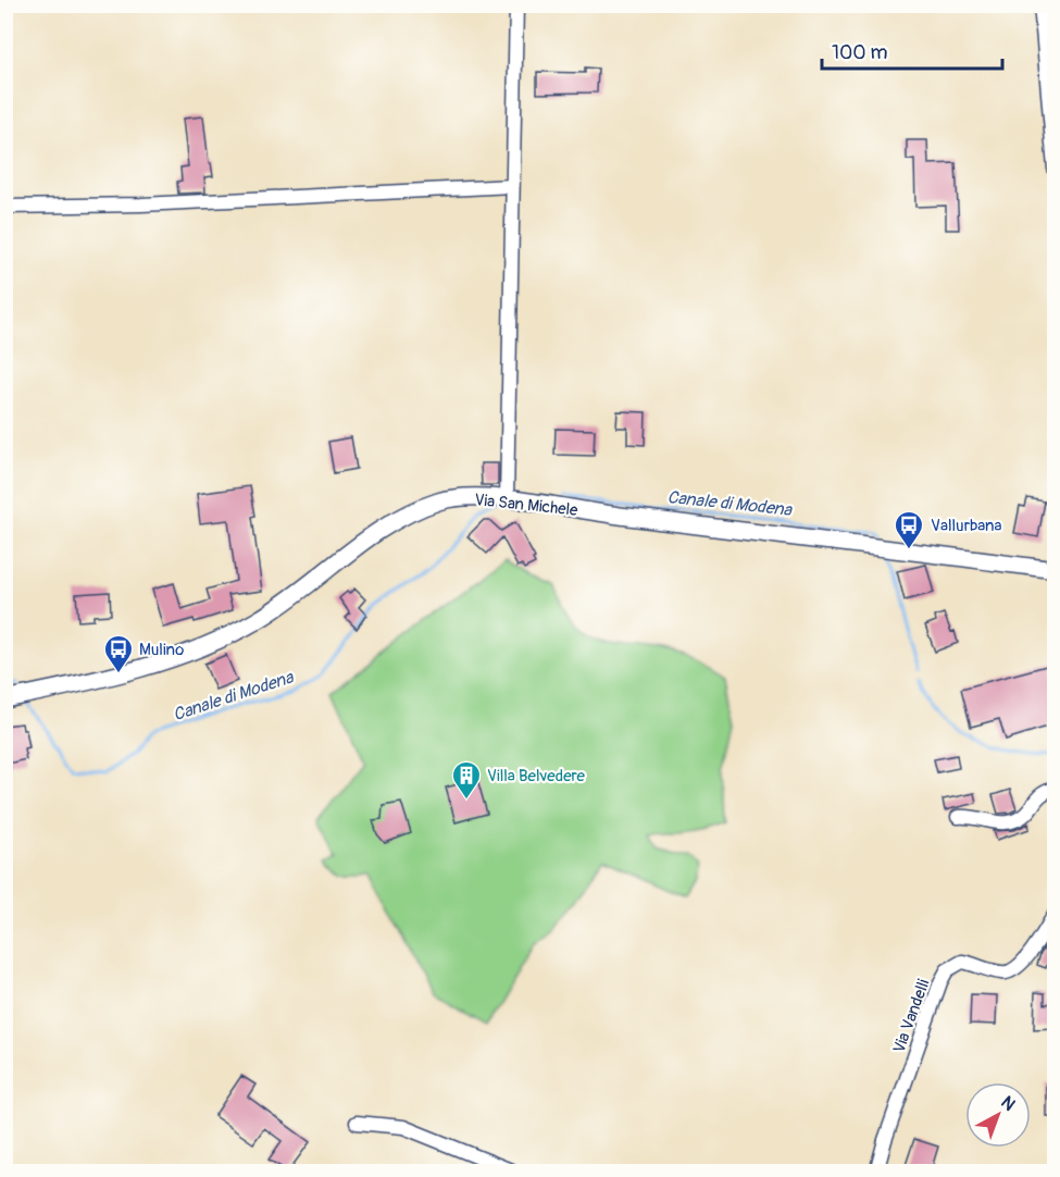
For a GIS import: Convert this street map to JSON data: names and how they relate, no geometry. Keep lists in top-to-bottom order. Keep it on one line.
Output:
{"streets":{"main road":["Via San Michele"],"street":["Via Vandelli"]},"water":["Canale di Modena"],"places":{"bus stop":["Vallurbana","Mulino"],"building":["Villa Belvedere"]},"scale_bar":"100 m","north":"top right"}
